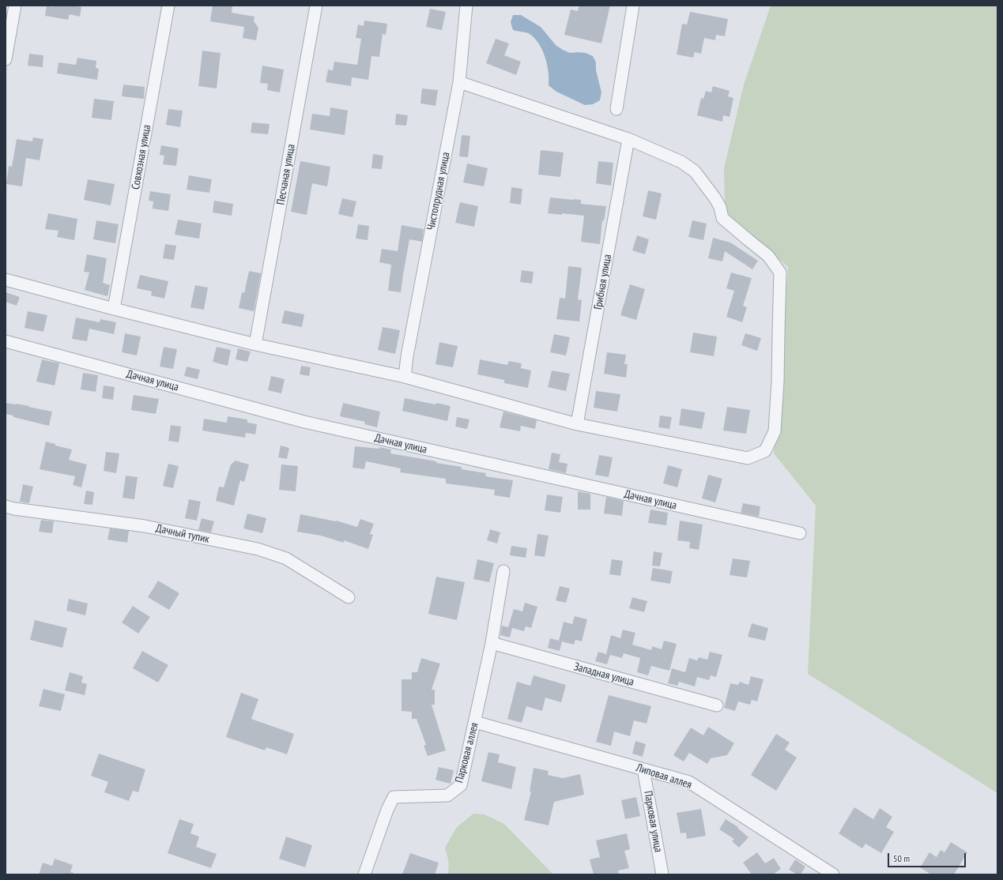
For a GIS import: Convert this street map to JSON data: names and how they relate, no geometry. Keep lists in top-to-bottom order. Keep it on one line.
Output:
{"streets":{"street":["Совхозная улица","Песчаная улица","Чистопрудная улица","Грибная улица","Дачная улица","Дачный тупик","Западная улица","Парковая аллея","Липовая аллея","Парковая улица"]},"crossings":[["Западная улица","Парковая аллея"],["Парковая аллея","Липовая аллея"],["Липовая аллея","Парковая улица"]],"scale_bar":"50 m"}
